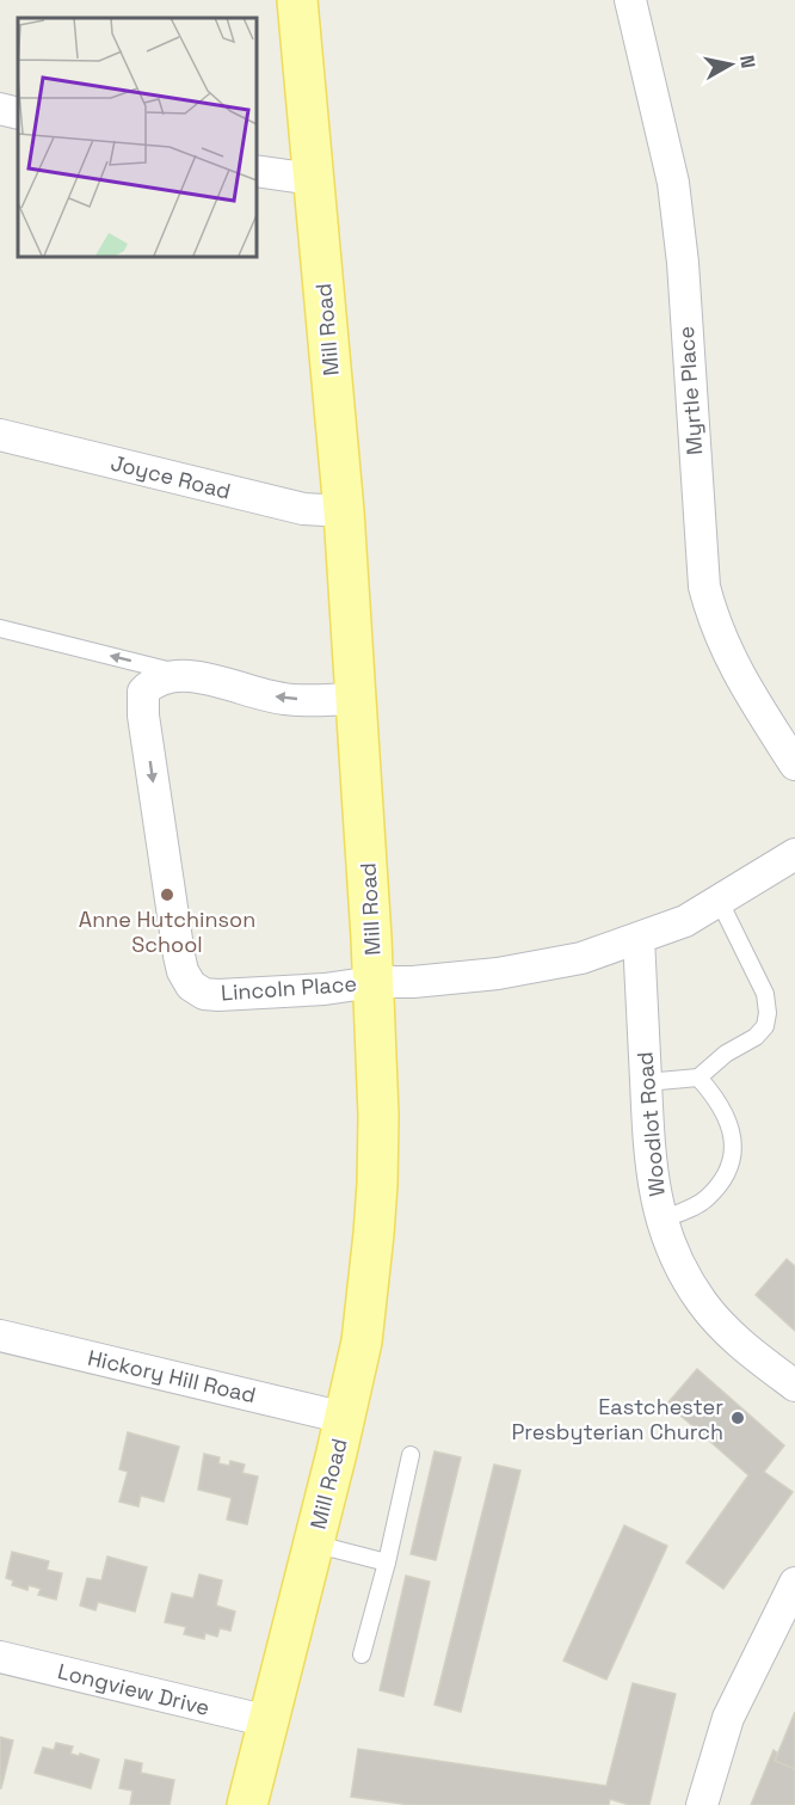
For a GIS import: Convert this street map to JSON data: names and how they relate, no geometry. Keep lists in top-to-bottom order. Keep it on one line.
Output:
{"streets":{"main road":["Mill Road"],"street":["Myrtle Place","Joyce Road","Lincoln Place","Woodlot Road","Hickory Hill Road","Longview Drive"]},"crossings":[["Mill Road","Joyce Road"],["Mill Road","Lincoln Place"],["Mill Road","Hickory Hill Road"],["Mill Road","Longview Drive"],["Lincoln Place","Woodlot Road"]],"places":["Anne Hutchinson School","Eastchester Presbyterian Church"],"north":"right"}
